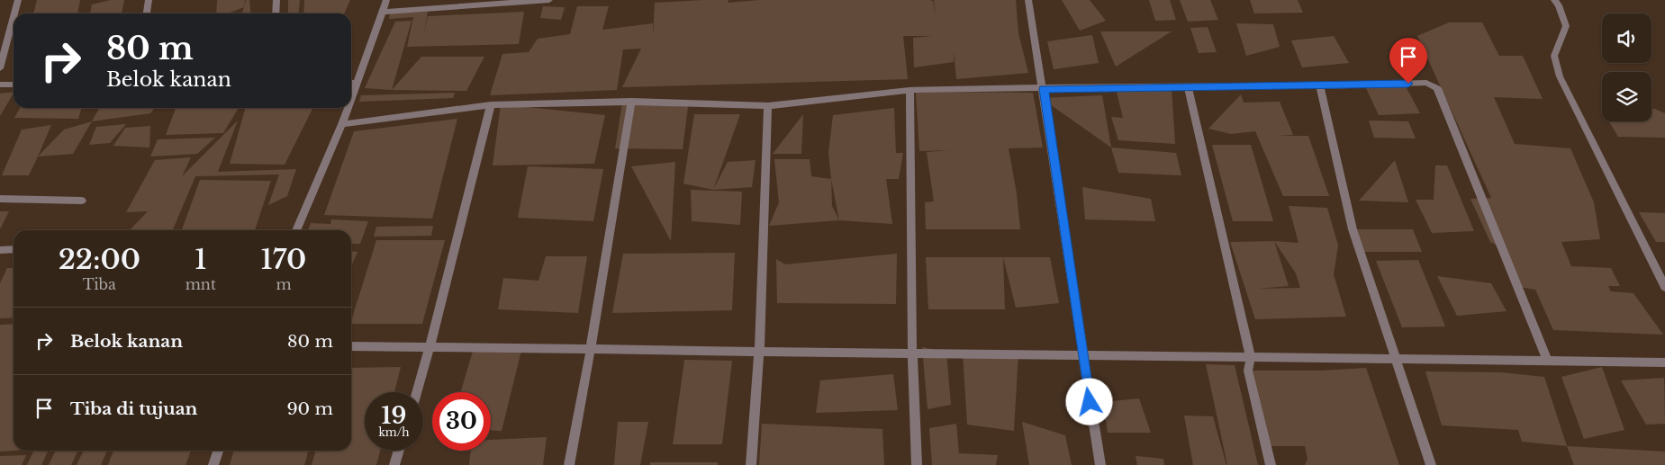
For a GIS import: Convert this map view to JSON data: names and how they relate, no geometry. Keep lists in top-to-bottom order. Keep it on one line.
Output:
{"page":{"turn":["80 m","Belok kanan"],"eta":["22:00","Tiba","1","mnt","170","m"],"list":[{"name":"Belok kanan","value":"80 m"},{"name":"Tiba di tujuan","value":"90 m"}],"speed":"19 km/h","limit":"30"}}
